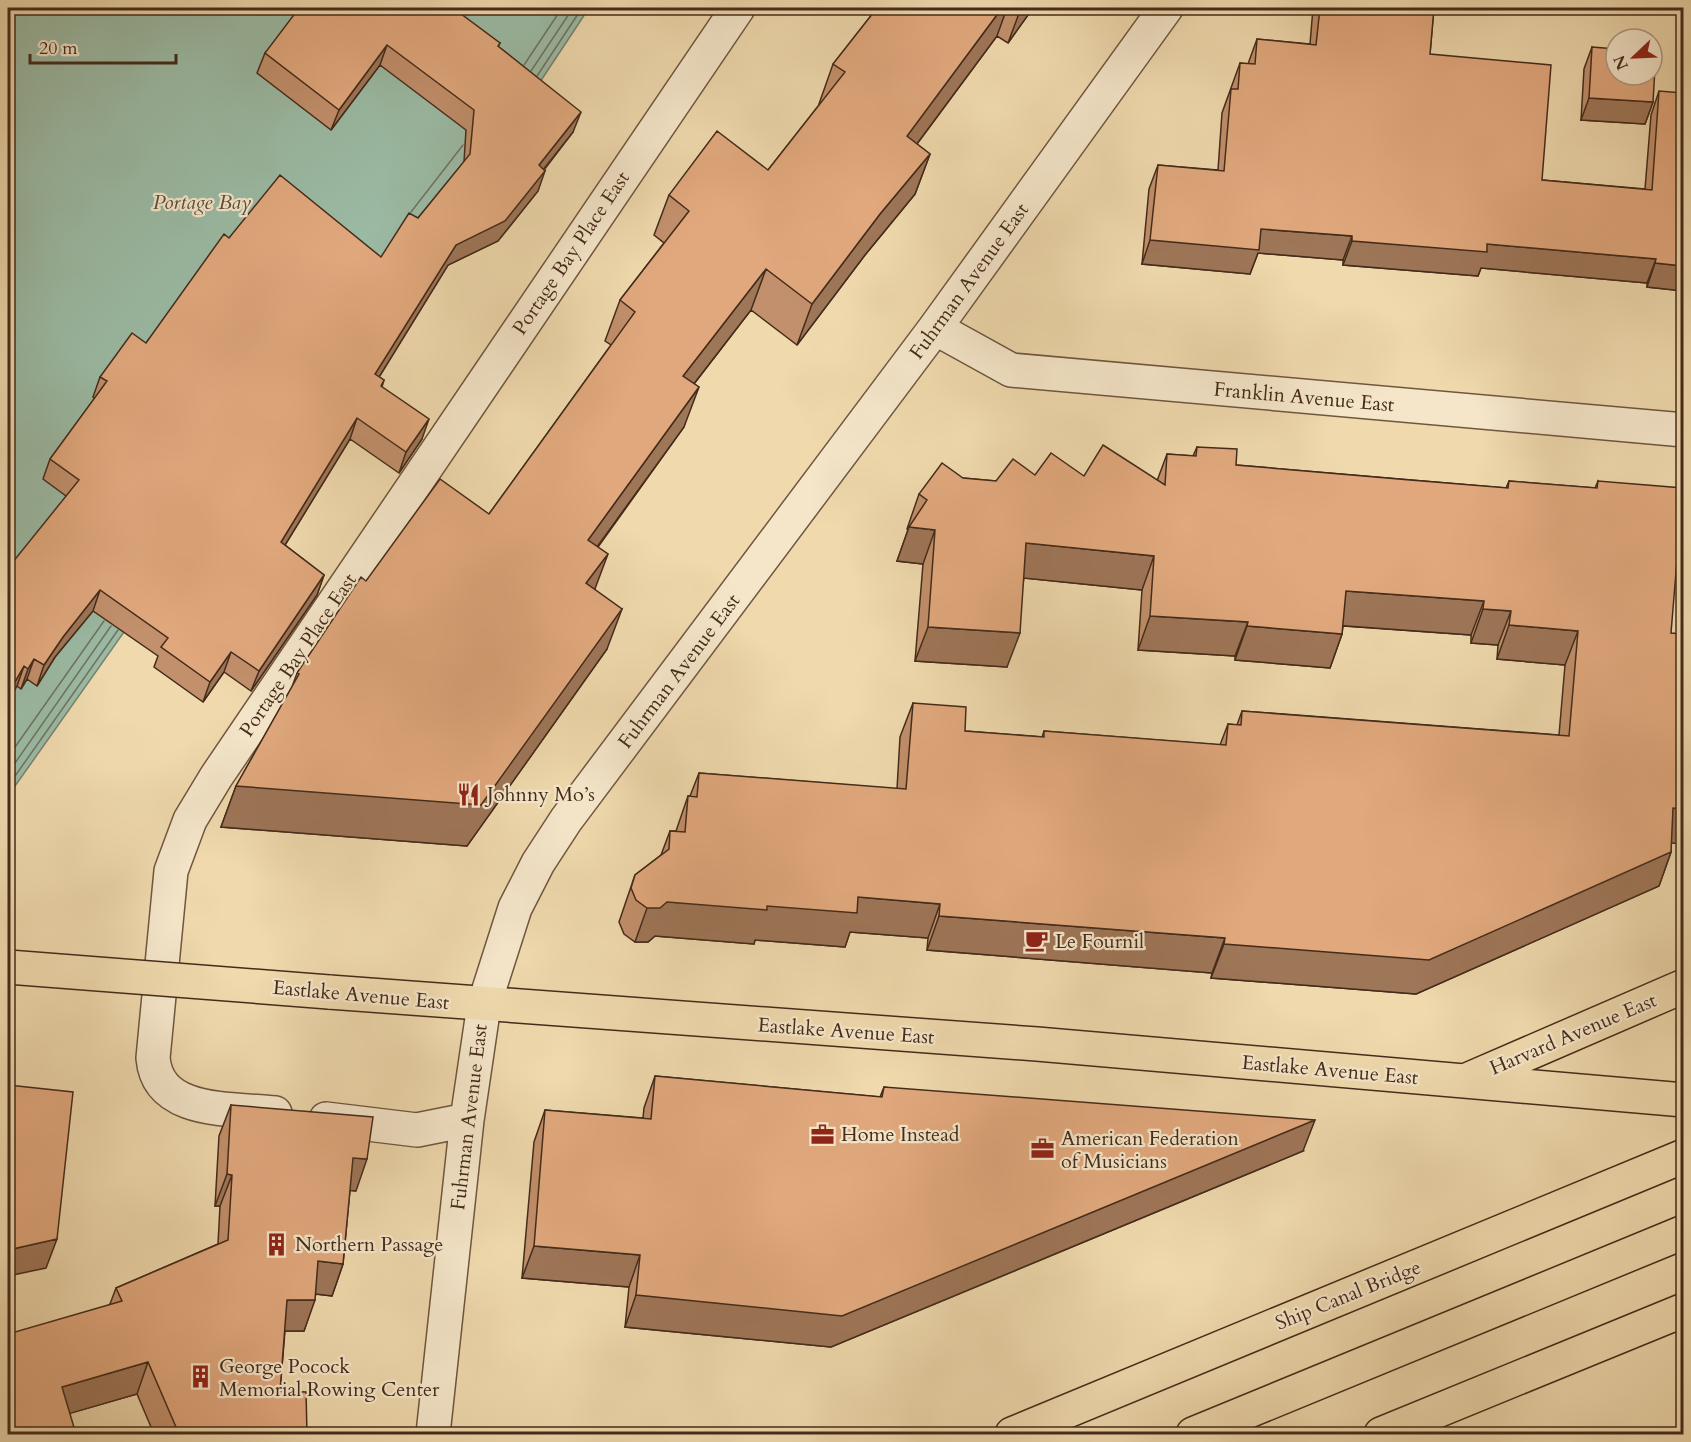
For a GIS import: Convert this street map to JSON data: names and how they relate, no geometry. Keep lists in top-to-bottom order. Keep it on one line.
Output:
{"streets":{"main road":["Eastlake Avenue East","Harvard Avenue East","Ship Canal Bridge"],"street":["Portage Bay Place East","Fuhrman Avenue East","Franklin Avenue East"]},"crossings":[["Portage Bay Place East","Fuhrman Avenue East"],["Fuhrman Avenue East","Franklin Avenue East"],["Fuhrman Avenue East","Eastlake Avenue East"],["Eastlake Avenue East","Harvard Avenue East"]],"water":["Portage Bay"],"places":{"restaurant":["Johnny Mo’s"],"cafe":["Le Fournil"],"office":["Home Instead","American Federation of Musicians"],"building":["Northern Passage","George Pocock Memorial Rowing Center"]},"scale_bar":"20 m","north":"bottom left"}
